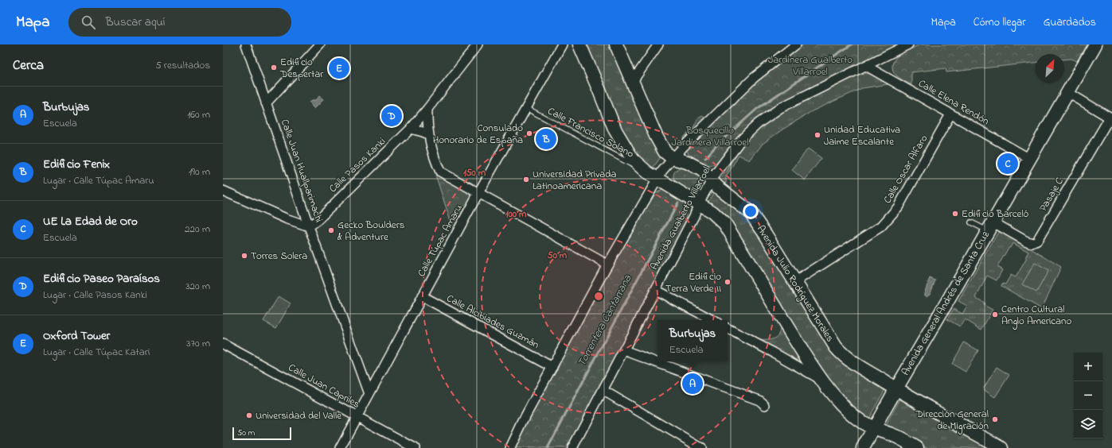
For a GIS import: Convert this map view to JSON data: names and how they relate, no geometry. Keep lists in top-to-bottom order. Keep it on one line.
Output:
{"streets":{"main road":["Avenida Julio Rodríguez Morales","Avenida General Andrés de Santa Cruz"],"street":["Calle Elena Rendón","Calle Pasos Kanki","Calle Oscar Alfaro","Calle Juan Huallparimachi","Pasaje C","Avenida Gualberto Villarroel","Calle Túpac Amaru","Calle Alcibiades Guzmán","Calle Juan Capriles"],"lane":["Calle Francisco Solano"]},"crossings":[["Calle Elena Rendón","Calle Oscar Alfaro"],["Calle Elena Rendón","Avenida Gualberto Villarroel"],["Calle Elena Rendón","Avenida General Andrés de Santa Cruz"],["Calle Francisco Solano","Calle Túpac Amaru"],["Calle Pasos Kanki","Calle Juan Huallparimachi"],["Calle Oscar Alfaro","Avenida Julio Rodríguez Morales"],["Calle Juan Huallparimachi","Calle Túpac Amaru"],["Pasaje C","Avenida General Andrés de Santa Cruz"],["Avenida Gualberto Villarroel","Avenida Julio Rodríguez Morales"],["Calle Túpac Amaru","Calle Alcibiades Guzmán"],["Calle Túpac Amaru","Calle Juan Capriles"],["Avenida Julio Rodríguez Morales","Avenida General Andrés de Santa Cruz"]],"water":["Torrentera Cantarrana"],"parks":["Jardinera Gualberto Villarroel","Bosquecillo Jardinera Villarroel"],"places":["Edificio Despertar","Consulado Honorario de España","Unidad Educativa Jaime Escalante","Universidad Privada Latinoamericana","Edificio Barceló","Gecko Boulders & Adventure","Torres Solera","Edificio Terra Verde II","Centro Cultural Anglo Americano","Universidad del Valle","Dirección General de Migración"],"scale_bar":"50 m","north":"top right","page":{"header":"Mapa","search":"Buscar aquí","nav":["Mapa","Cómo llegar","Guardados"],"heading":["Cerca","5 resultados"],"pins":["E","D","B","C","A"],"list":[{"mark":"A","name":"Burbujas","note":"Escuela","value":"160 m"},{"mark":"B","name":"Edificio Fenix","note":"Lugar · Calle Túpac Amaru","value":"190 m"},{"mark":"C","name":"UE La Edad de Oro","note":"Escuela","value":"220 m"},{"mark":"D","name":"Edificio Paseo Paraísos","note":"Lugar · Calle Pasos Kanki","value":"320 m"},{"mark":"E","name":"Oxford Tower","note":"Lugar · Calle Túpac Katari","value":"370 m"}],"popup":["Burbujas","Escuela"],"map_buttons":["+","−"],"scale":"50 m"},"rings":["150 m","100 m","50 m"]}
